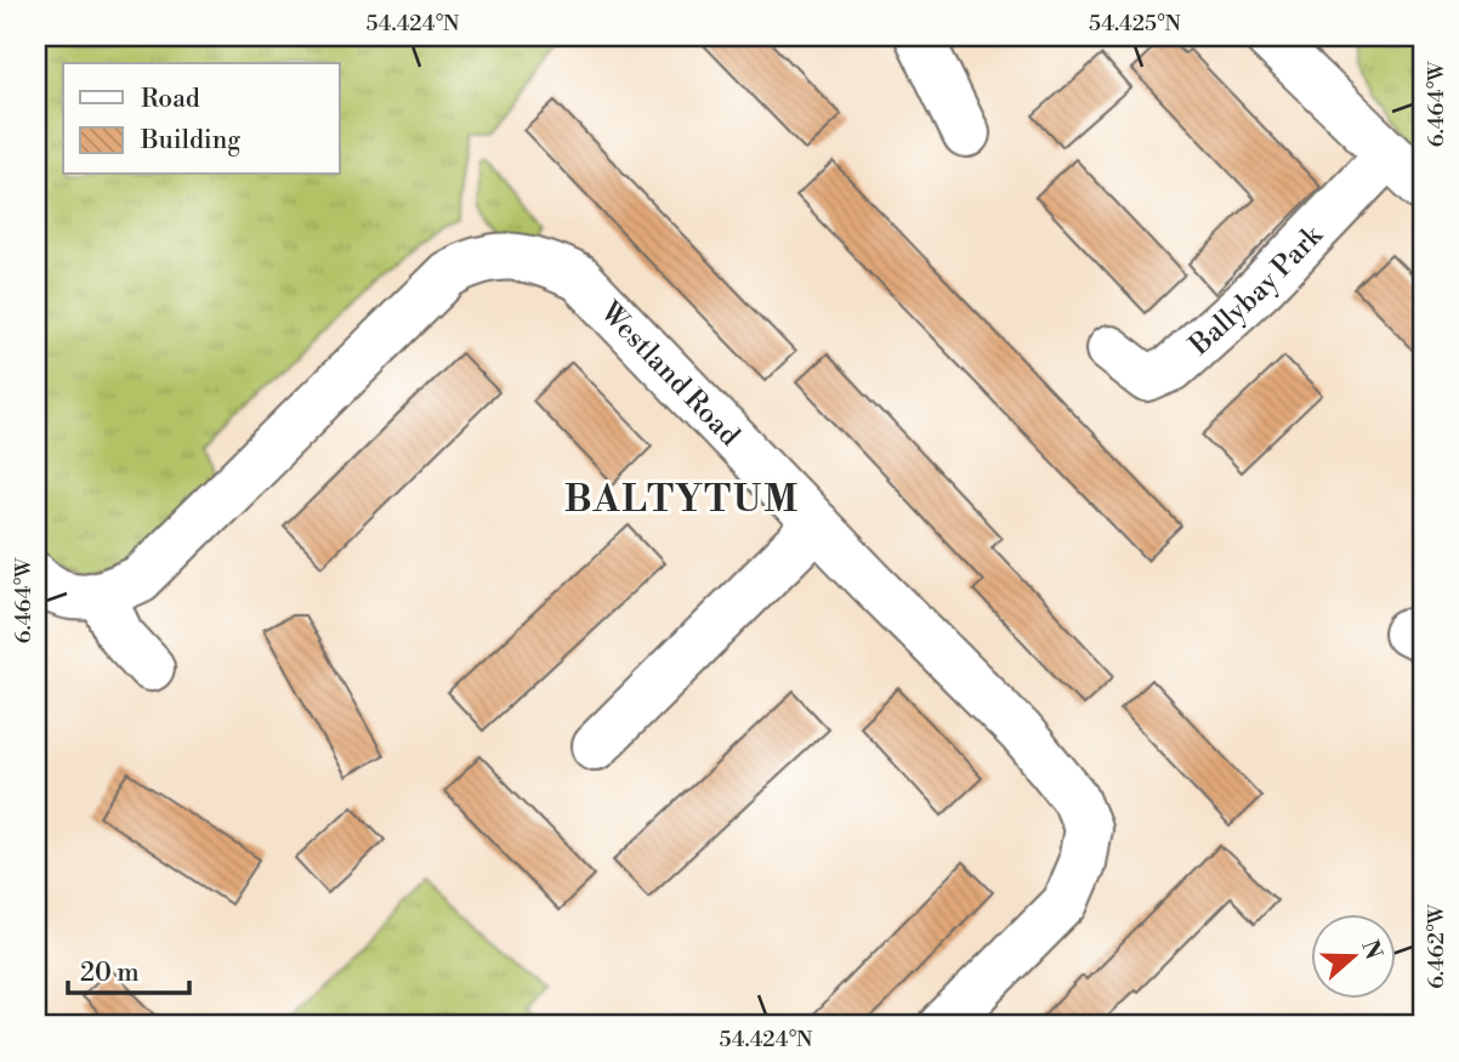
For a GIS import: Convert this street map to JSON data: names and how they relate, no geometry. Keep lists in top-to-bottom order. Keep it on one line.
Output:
{"streets":{"street":["Ballybay Park","Westland Road"]},"districts":["BALTYTUM"],"legend":["Road","Building"],"scale_bar":"20 m","north":"right","coordinates":["54.424°N","54.425°N","6.464°W","6.462°W"]}
